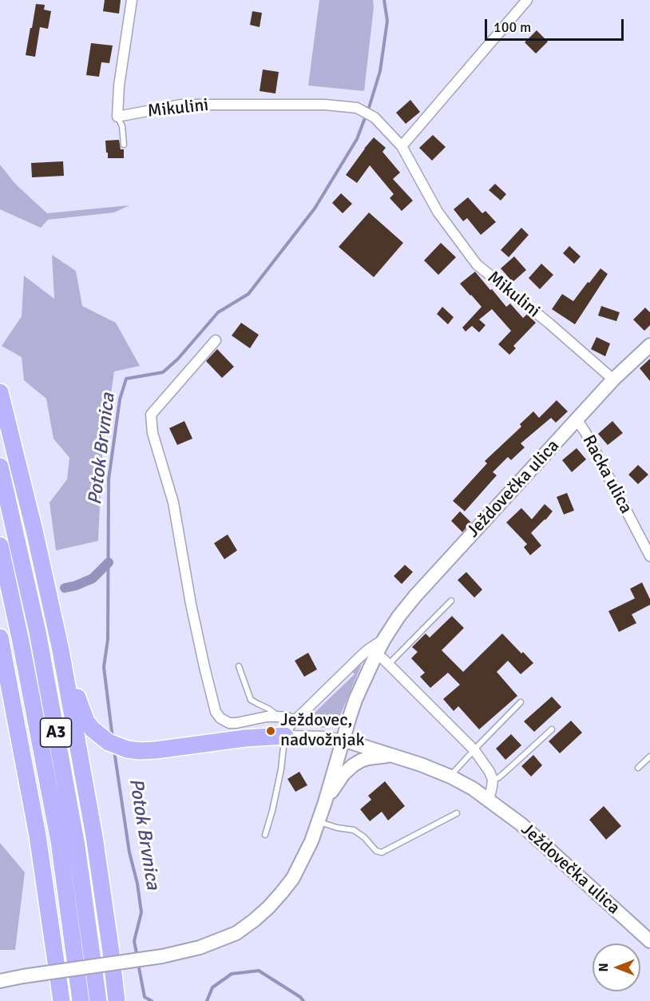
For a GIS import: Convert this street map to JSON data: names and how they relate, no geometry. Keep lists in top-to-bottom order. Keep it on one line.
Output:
{"streets":{"highway":["A3"],"main road":["Ježdovečka ulica"],"street":["Mikulini","Racka ulica"]},"crossings":[["Mikulini","Ježdovečka ulica"],["Racka ulica","Ježdovečka ulica"]],"water":["Potok Brvnica"],"places":["Ježdovec, nadvožnjak"],"scale_bar":"100 m","north":"left"}
